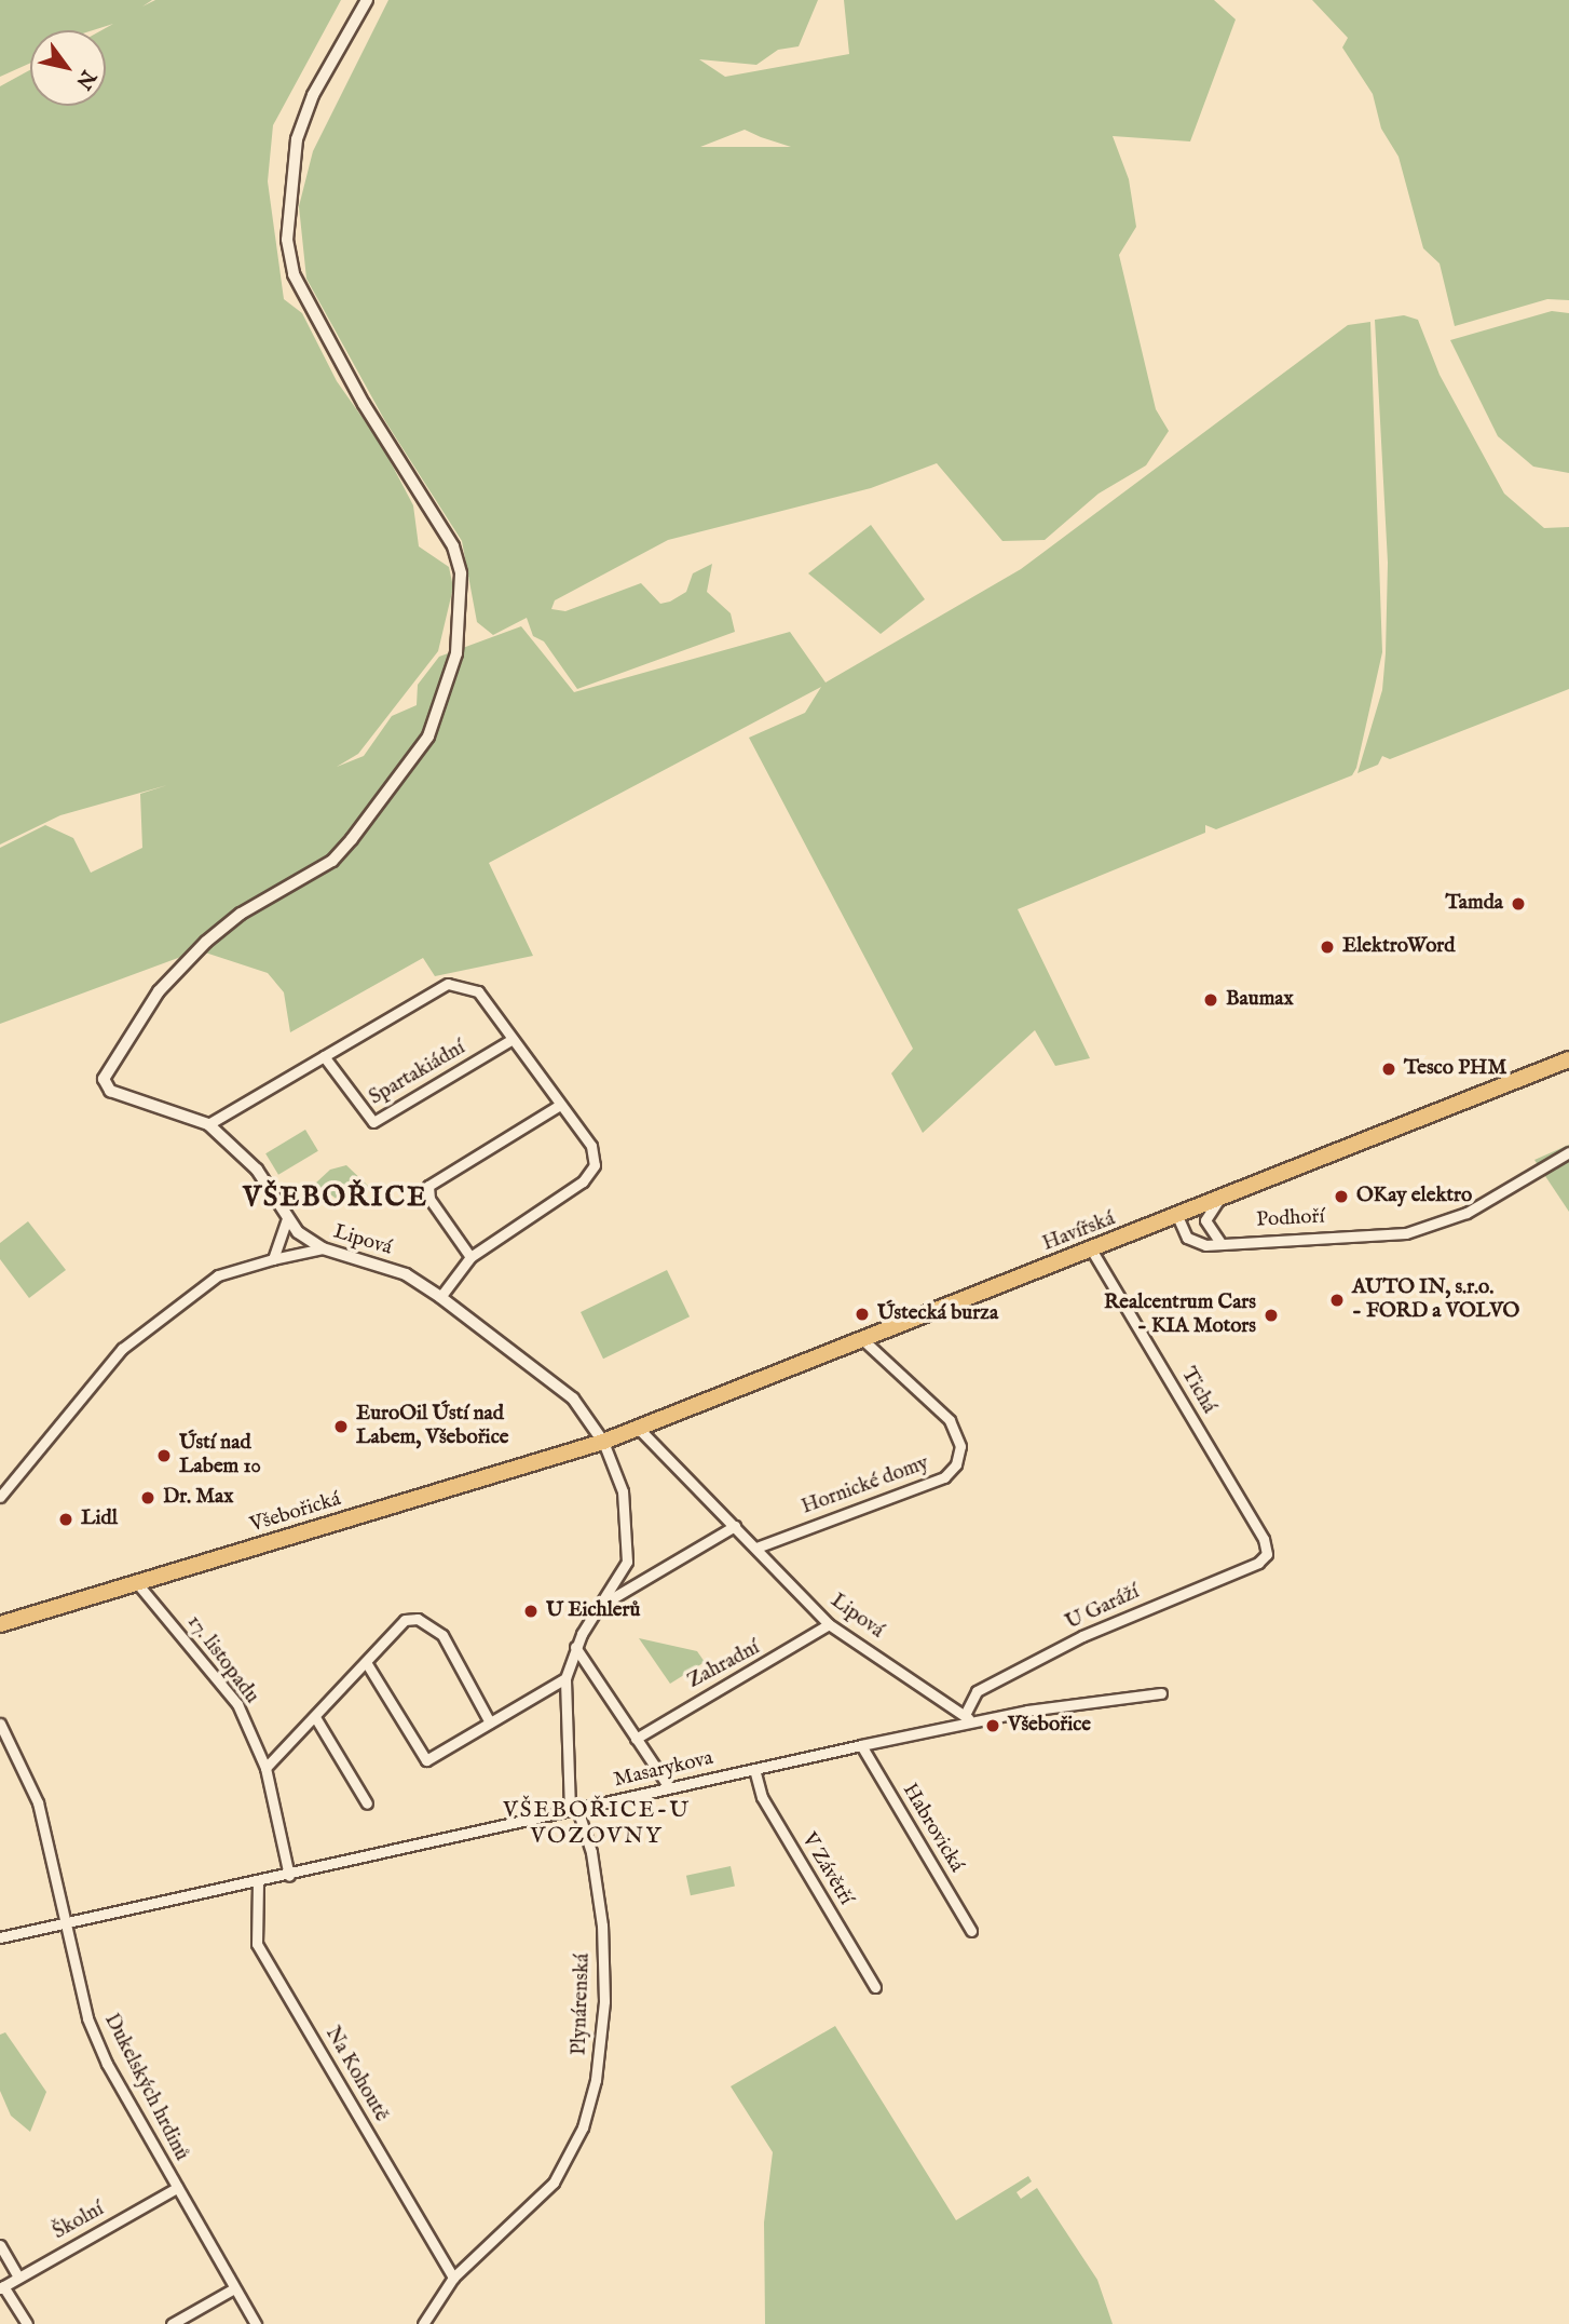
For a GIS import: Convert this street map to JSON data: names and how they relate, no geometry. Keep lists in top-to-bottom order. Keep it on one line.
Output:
{"streets":{"main road":["Havířská","Všebořická"],"street":["Spartakiádní","Podhoří","Lipová","Tichá","Hornické domy","U Garáží","17. listopadu","Zahradní","Masarykova","Habrovická","V Závětří","Plynárenská","Na Kohoutě","Dukelských hrdinů","Školní"]},"crossings":[["Podhoří","Havířská"],["Havířská","Lipová"],["Havířská","Tichá"],["Havířská","Hornické domy"],["Havířská","Všebořická"],["Havířská","Plynárenská"],["Lipová","Hornické domy"],["Lipová","Všebořická"],["Lipová","U Garáží"],["Lipová","Zahradní"],["Lipová","Plynárenská"],["Tichá","U Garáží"],["Všebořická","17. listopadu"],["Všebořická","Plynárenská"],["17. listopadu","Masarykova"],["Masarykova","Habrovická"],["Masarykova","V Závětří"],["Masarykova","Plynárenská"],["Masarykova","Na Kohoutě"],["Masarykova","Dukelských hrdinů"],["Plynárenská","Na Kohoutě"],["Dukelských hrdinů","Školní"]],"districts":["VŠEBOŘICE","VŠEBOŘICE-U VOZOVNY"],"places":["Tamda","ElektroWord","Baumax","Tesco PHM","OKay elektro","AUTO IN, s.r.o. - FORD a VOLVO","Ústecká burza","Realcentrum Cars - KIA Motors","EuroOil Ústí nad Labem, Všebořice","Ústí nad Labem 10","Dr. Max","Lidl","U Eichlerů","Všebořice"],"north":"bottom right"}
